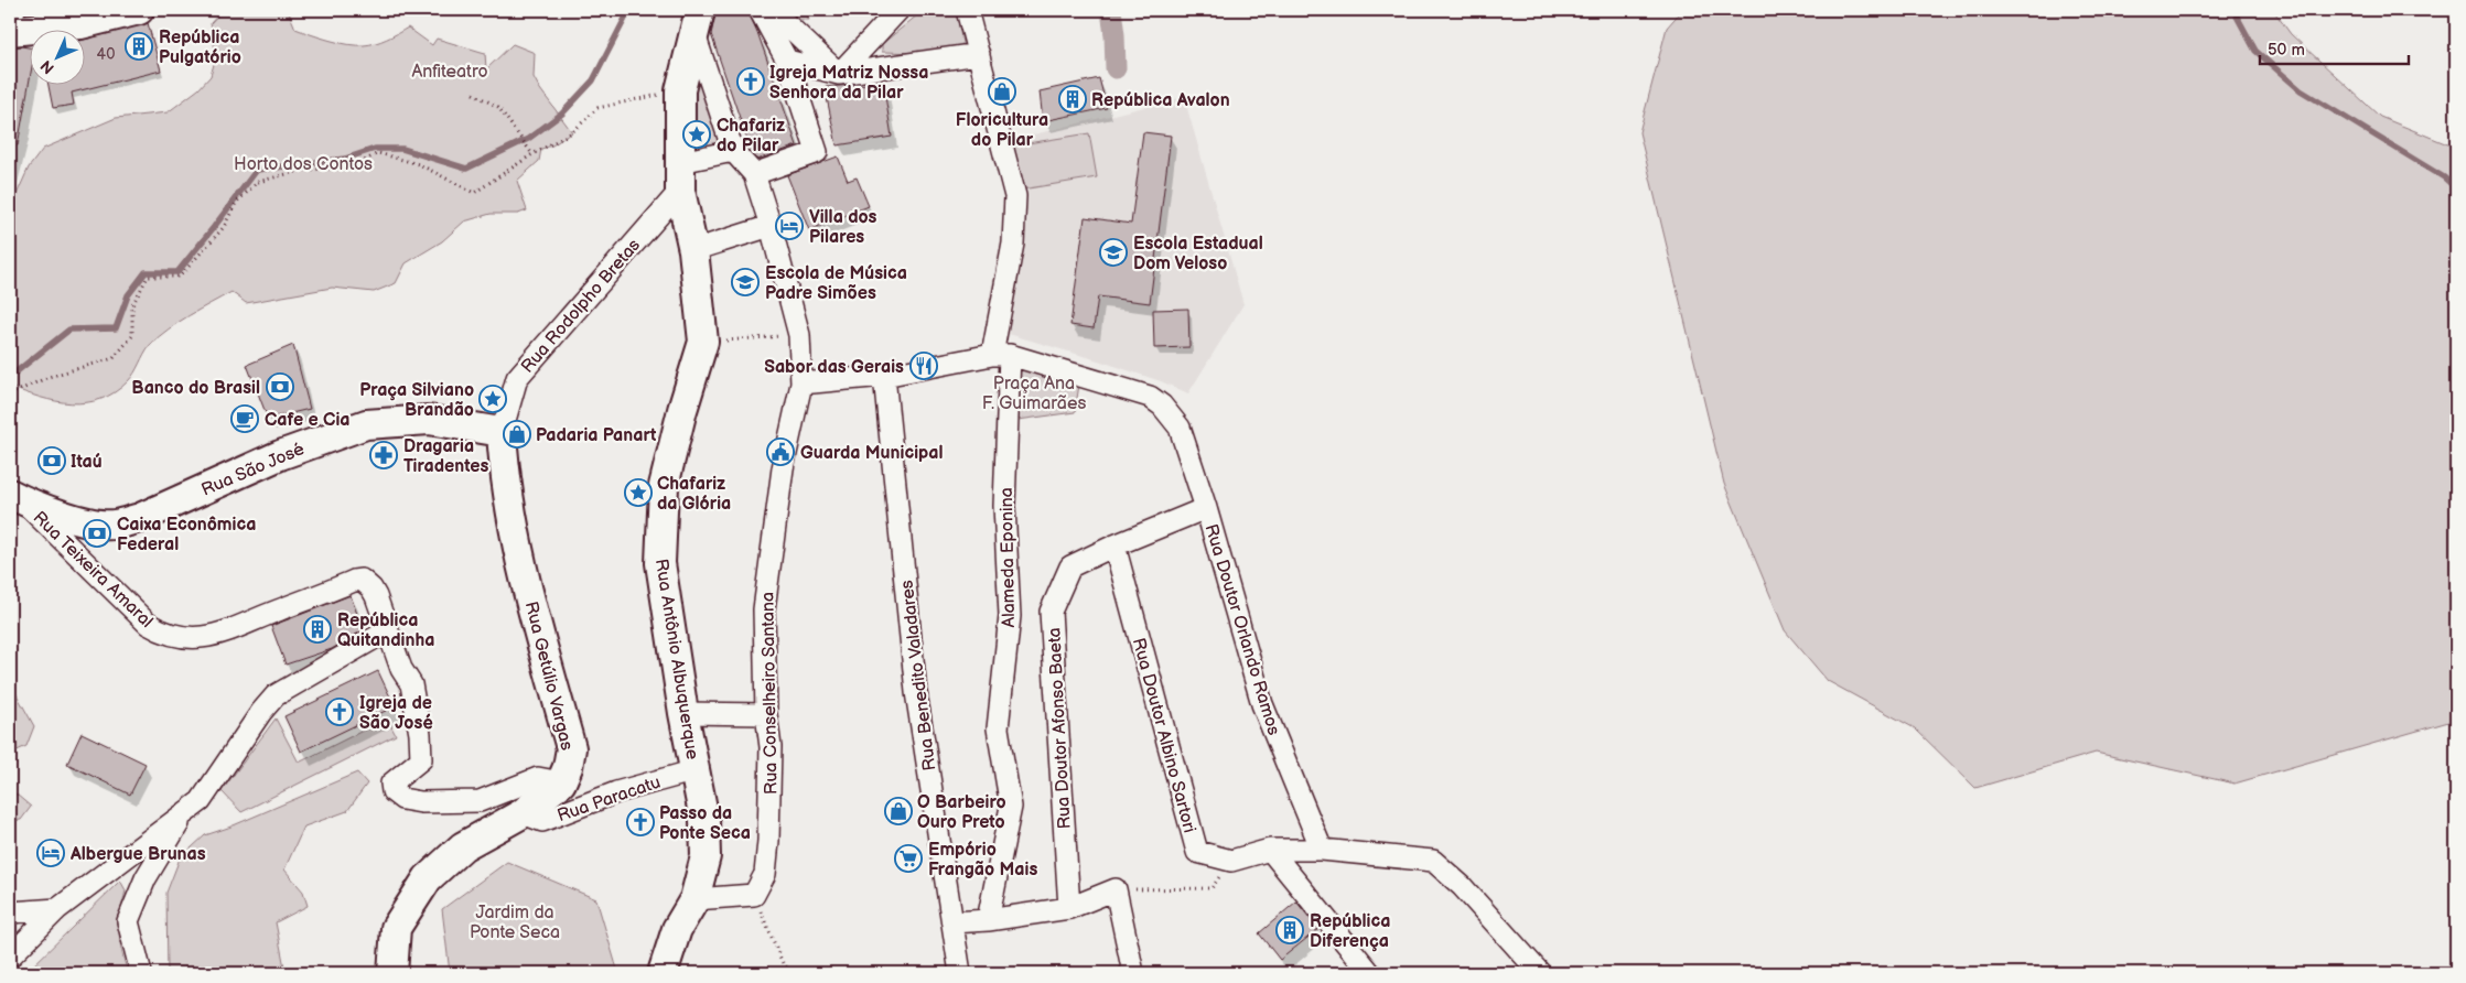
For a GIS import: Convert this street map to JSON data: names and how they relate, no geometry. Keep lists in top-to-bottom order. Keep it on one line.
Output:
{"streets":{"street":["Rua Rodolpho Bretas","Rua São José","Alameda Eponina","Rua Teixeira Amaral","Rua Doutor Orlando Ramos","Rua Antônio Albuquerque","Rua Getúlio Vargas","Rua Benedito Valadares","Rua Conselheiro Santana","Rua Doutor Afonso Baeta","Rua Doutor Albino Sartori","Rua Paracatu"]},"crossings":[["Rua Rodolpho Bretas","Rua São José"],["Rua Rodolpho Bretas","Rua Antônio Albuquerque"],["Rua Rodolpho Bretas","Rua Getúlio Vargas"],["Rua São José","Rua Teixeira Amaral"],["Rua São José","Rua Getúlio Vargas"],["Alameda Eponina","Rua Doutor Orlando Ramos"],["Rua Doutor Orlando Ramos","Rua Doutor Afonso Baeta"],["Rua Antônio Albuquerque","Rua Paracatu"],["Rua Doutor Afonso Baeta","Rua Doutor Albino Sartori"]],"parks":["Anfiteatro","Horto dos Contos","Praça Ana F. Guimarães","Jardim da Ponte Seca"],"places":{"building":["República Pulgatório","República Avalon","República Quitandinha","República Diferença"],"church":["Igreja Matriz Nossa Senhora da Pilar","Igreja de São José","Passo da Ponte Seca"],"shop":["Floricultura do Pilar","Padaria Panart","O Barbeiro Ouro Preto"],"place":["Chafariz do Pilar","Praça Silviano Brandão","Chafariz da Glória"],"hotel":["Villa dos Pilares","Albergue Brunas"],"school or university":["Escola Estadual Dom Veloso","Escola de Música Padre Simões"],"restaurant":["Sabor das Gerais"],"bank":["Banco do Brasil","Itaú","Caixa Econômica Federal"],"cafe":["Cafe e Cia"],"public building":["Guarda Municipal"],"pharmacy":["Dragaria Tiradentes"],"supermarket":["Empório Frangão Mais"]},"house_numbers":["40"],"scale_bar":"50 m","north":"bottom left"}
